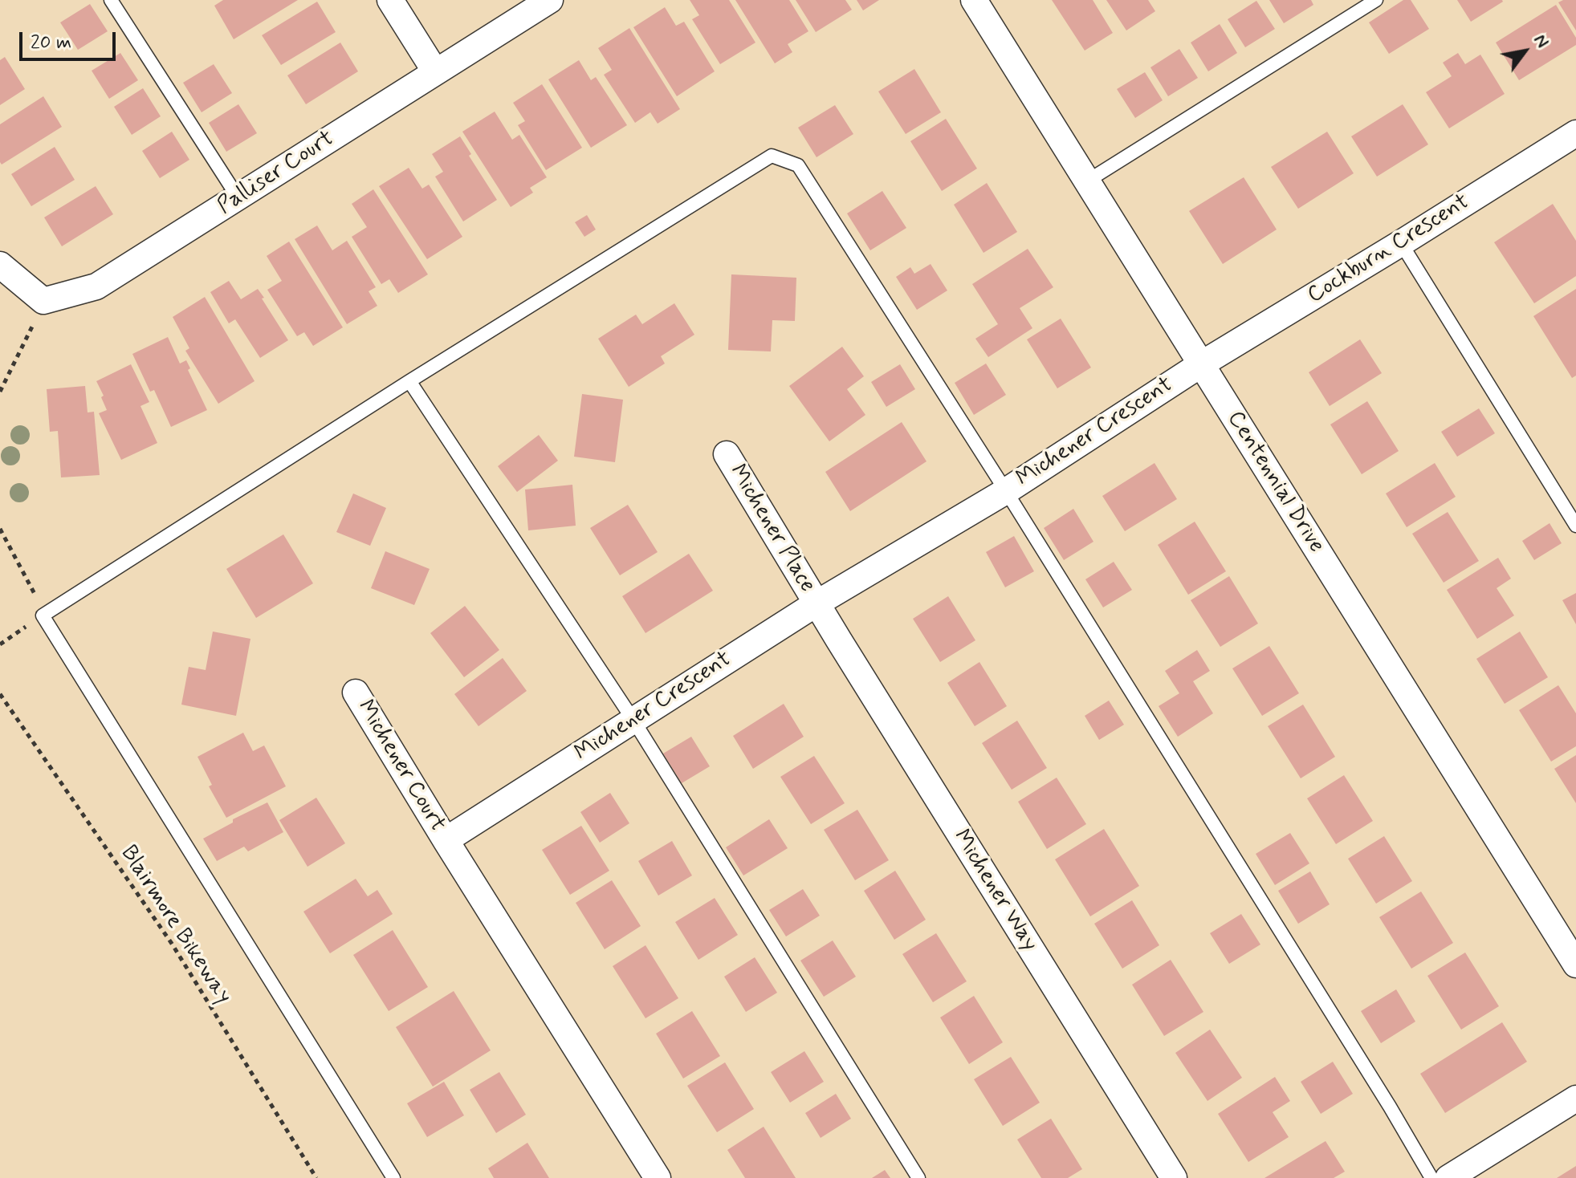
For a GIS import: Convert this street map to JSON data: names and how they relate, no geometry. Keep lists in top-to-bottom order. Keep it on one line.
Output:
{"streets":{"street":["Palliser Court","Cockburn Crescent","Michener Crescent","Centennial Drive","Michener Place","Michener Court","Michener Way"],"path":["Blairmore Bikeway"]},"crossings":[["Cockburn Crescent","Michener Crescent"],["Cockburn Crescent","Centennial Drive"],["Michener Crescent","Centennial Drive"],["Michener Crescent","Michener Place"],["Michener Crescent","Michener Court"],["Michener Crescent","Michener Way"],["Michener Place","Michener Way"]],"scale_bar":"20 m","north":"top right"}
